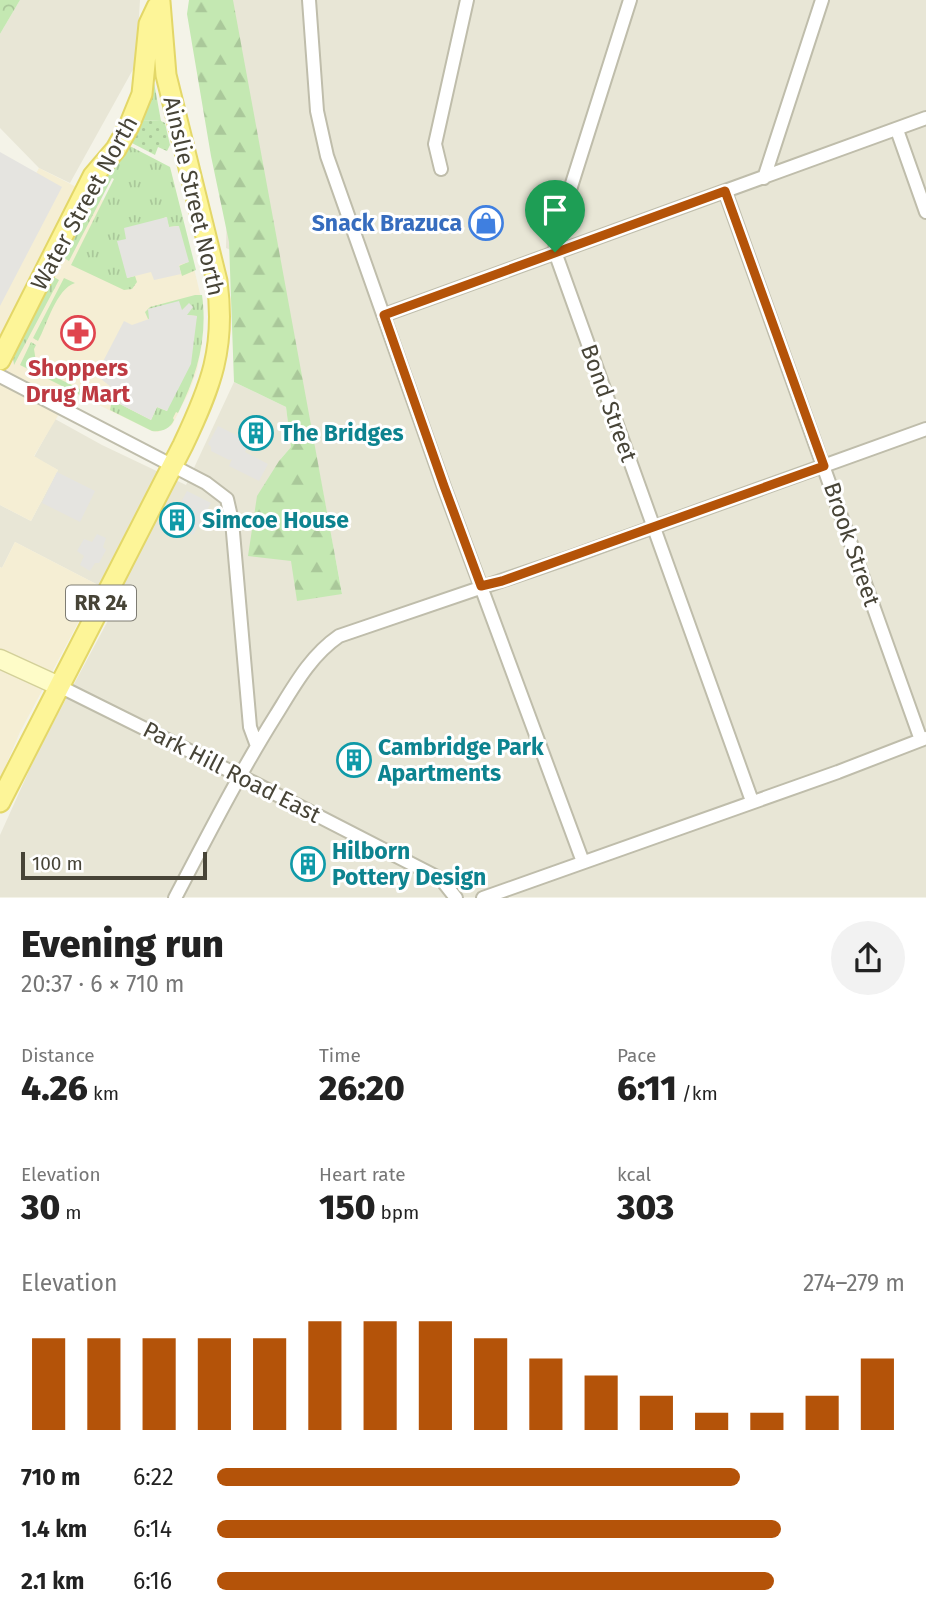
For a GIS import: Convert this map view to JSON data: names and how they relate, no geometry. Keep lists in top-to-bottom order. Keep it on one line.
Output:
{"streets":{"main road":["Ainslie Street North","Water Street North","RR 24","Park Hill Road East"],"street":["Bond Street","Brook Street"]},"crossings":[["Ainslie Street North","Water Street North"],["Ainslie Street North","Park Hill Road East"]],"places":{"shop":["Snack Brazuca"],"pharmacy":["Shoppers Drug Mart"],"building":["The Bridges","Simcoe House","Cambridge Park Apartments","Hilborn Pottery Design"]},"scale_bar":"100 m","page":{"scale":"100 m","heading":["Evening run","20:37 · 6 × 710 m"],"stats":[["Distance","4.26 km"],["Time","26:20"],["Pace","6:11 /km"],["Elevation","30 m"],["Heart rate","150 bpm"],["kcal","303"]],"chart":["Elevation","274–279 m"],"list":[{"name":"710 m","note":"6:22"},{"name":"1.4 km","note":"6:14"},{"name":"2.1 km","note":"6:16"}]}}
